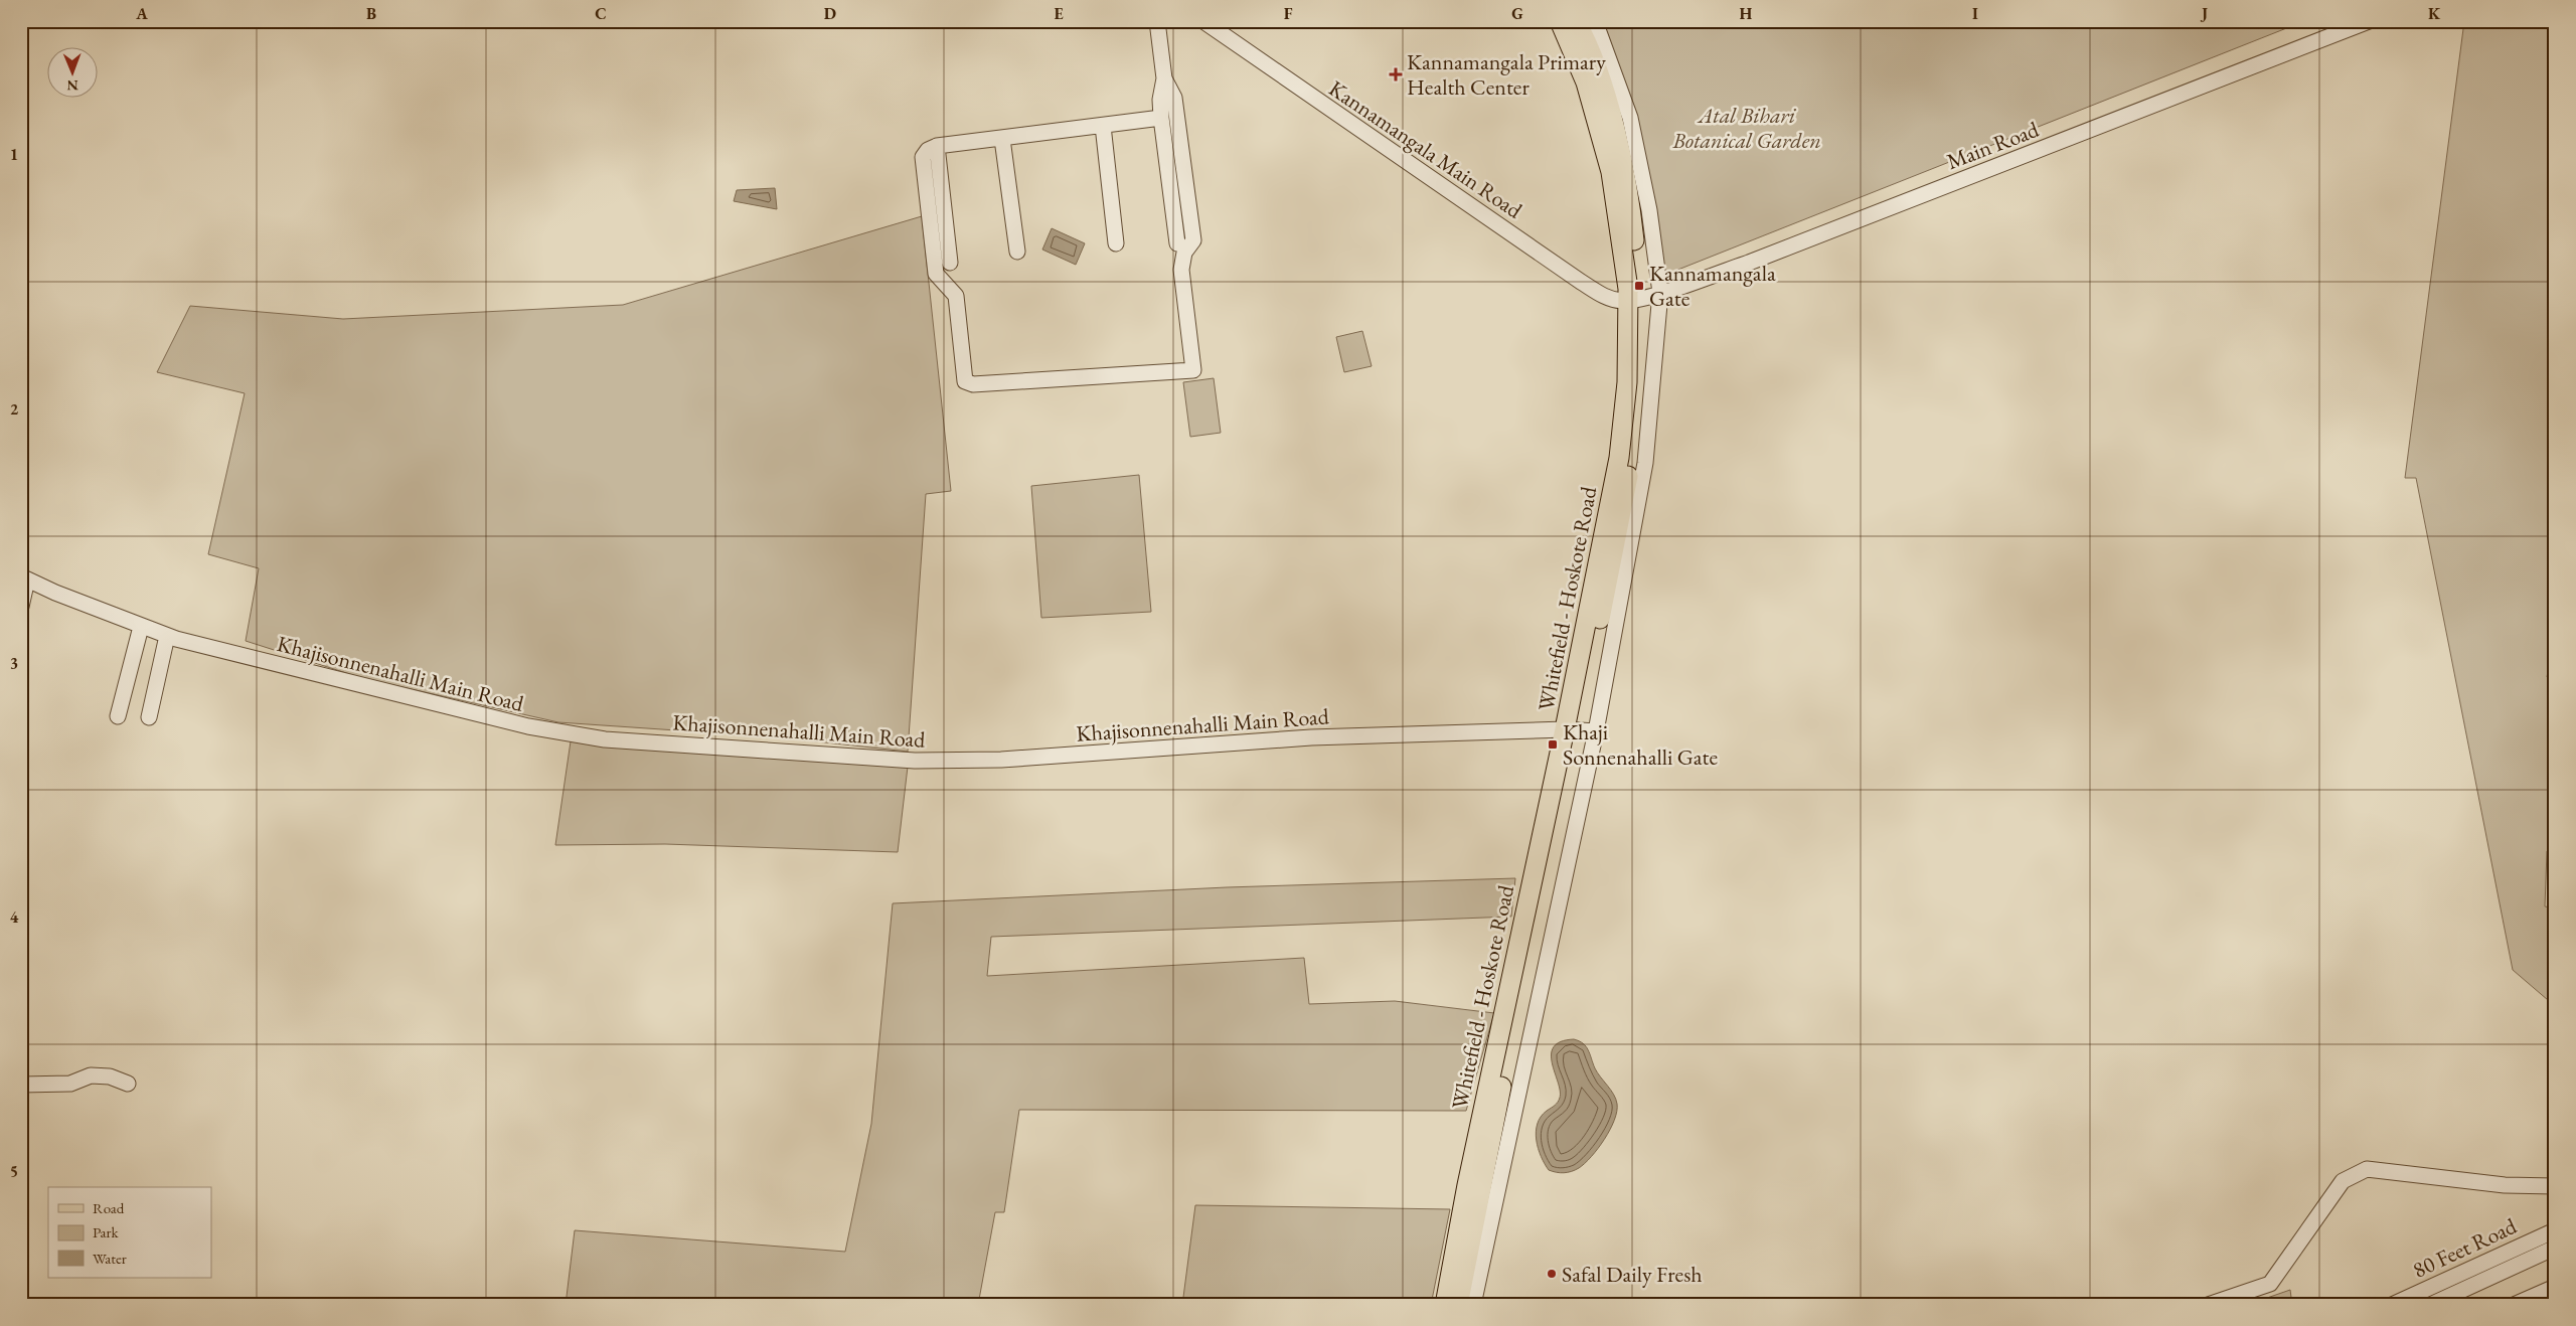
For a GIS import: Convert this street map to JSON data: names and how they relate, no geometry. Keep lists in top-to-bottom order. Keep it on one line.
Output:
{"streets":{"main road":["Whitefield - Hoskote Road"],"street":["Main Road","Kannamangala Main Road","Khajisonnenahalli Main Road","80 Feet Road"]},"crossings":[["Main Road","Kannamangala Main Road"],["Main Road","Whitefield - Hoskote Road"],["Kannamangala Main Road","Whitefield - Hoskote Road"],["Whitefield - Hoskote Road","Khajisonnenahalli Main Road"]],"parks":["Atal Bihari Botanical Garden"],"places":{"health":["Kannamangala Primary Health Center"],"transit":["Kannamangala Gate","Khaji Sonnenahalli Gate"],"other":["Safal Daily Fresh"]},"legend":["Road","Park","Water"],"north":"bottom","grid":{"columns":["A","B","C","D","E","F","G","H","I","J","K"],"rows":["1","2","3","4","5"]}}
